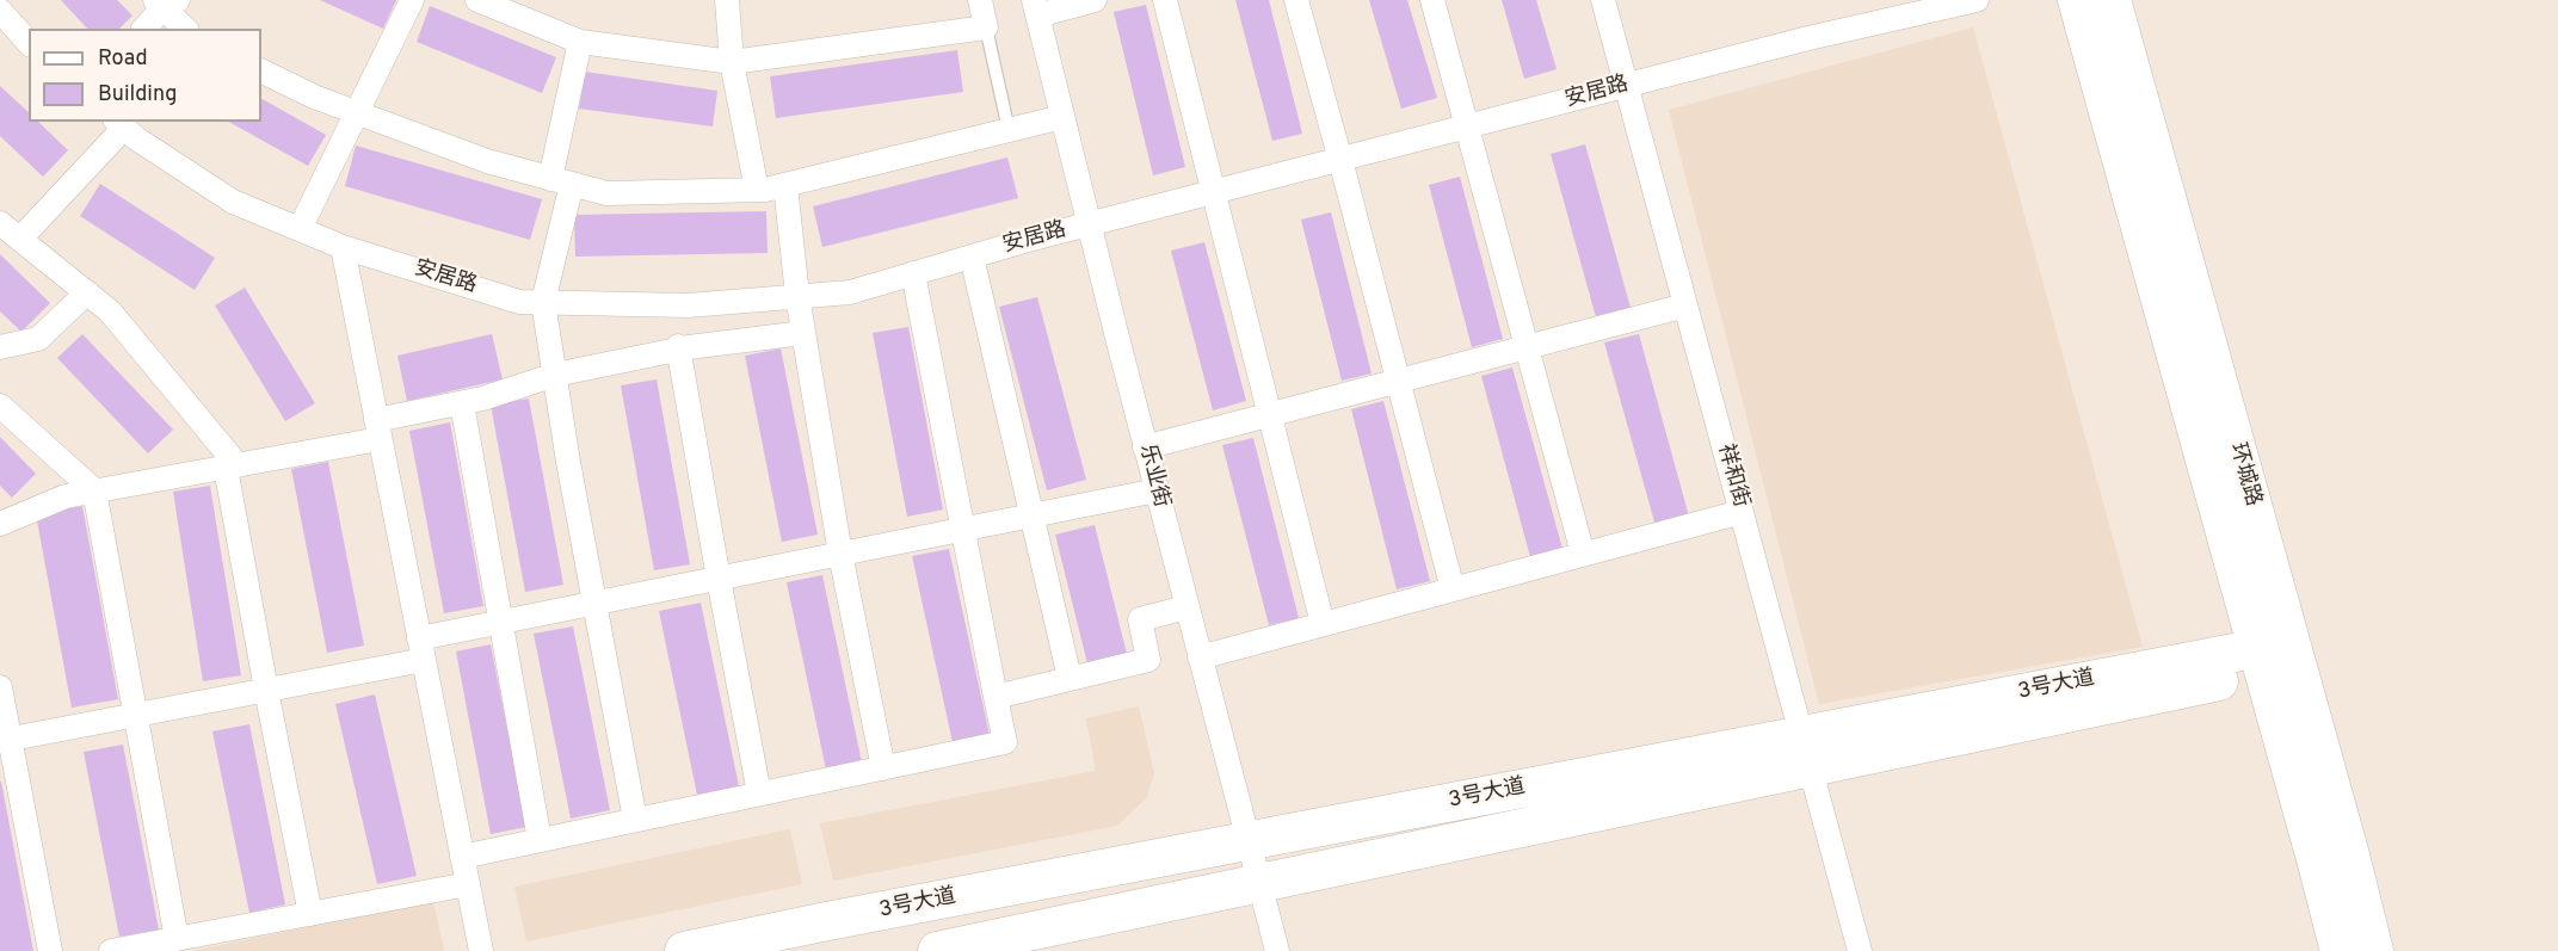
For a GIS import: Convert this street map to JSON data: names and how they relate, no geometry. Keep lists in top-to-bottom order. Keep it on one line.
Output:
{"streets":{"main road":["环城路","3号大道"],"street":["安居路","乐业街","祥和街"]},"crossings":[["安居路","乐业街"],["安居路","祥和街"],["环城路","3号大道"],["乐业街","3号大道"],["祥和街","3号大道"]],"legend":["Road","Building"]}
